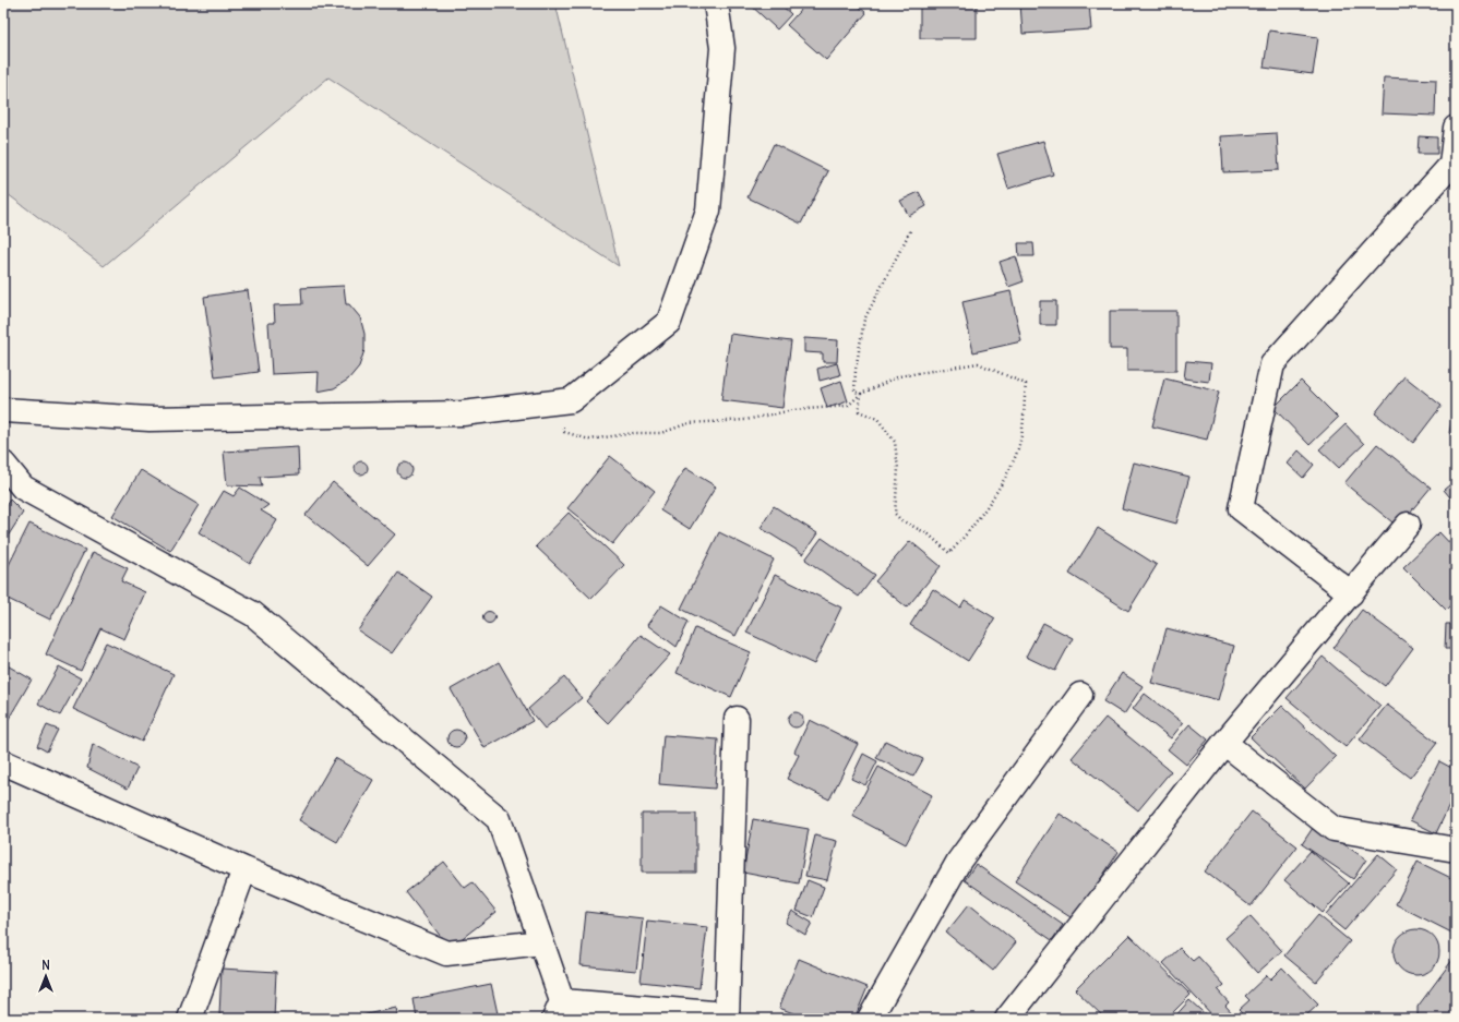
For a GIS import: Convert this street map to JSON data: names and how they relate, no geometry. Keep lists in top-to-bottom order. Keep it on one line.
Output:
{"north":"top"}
